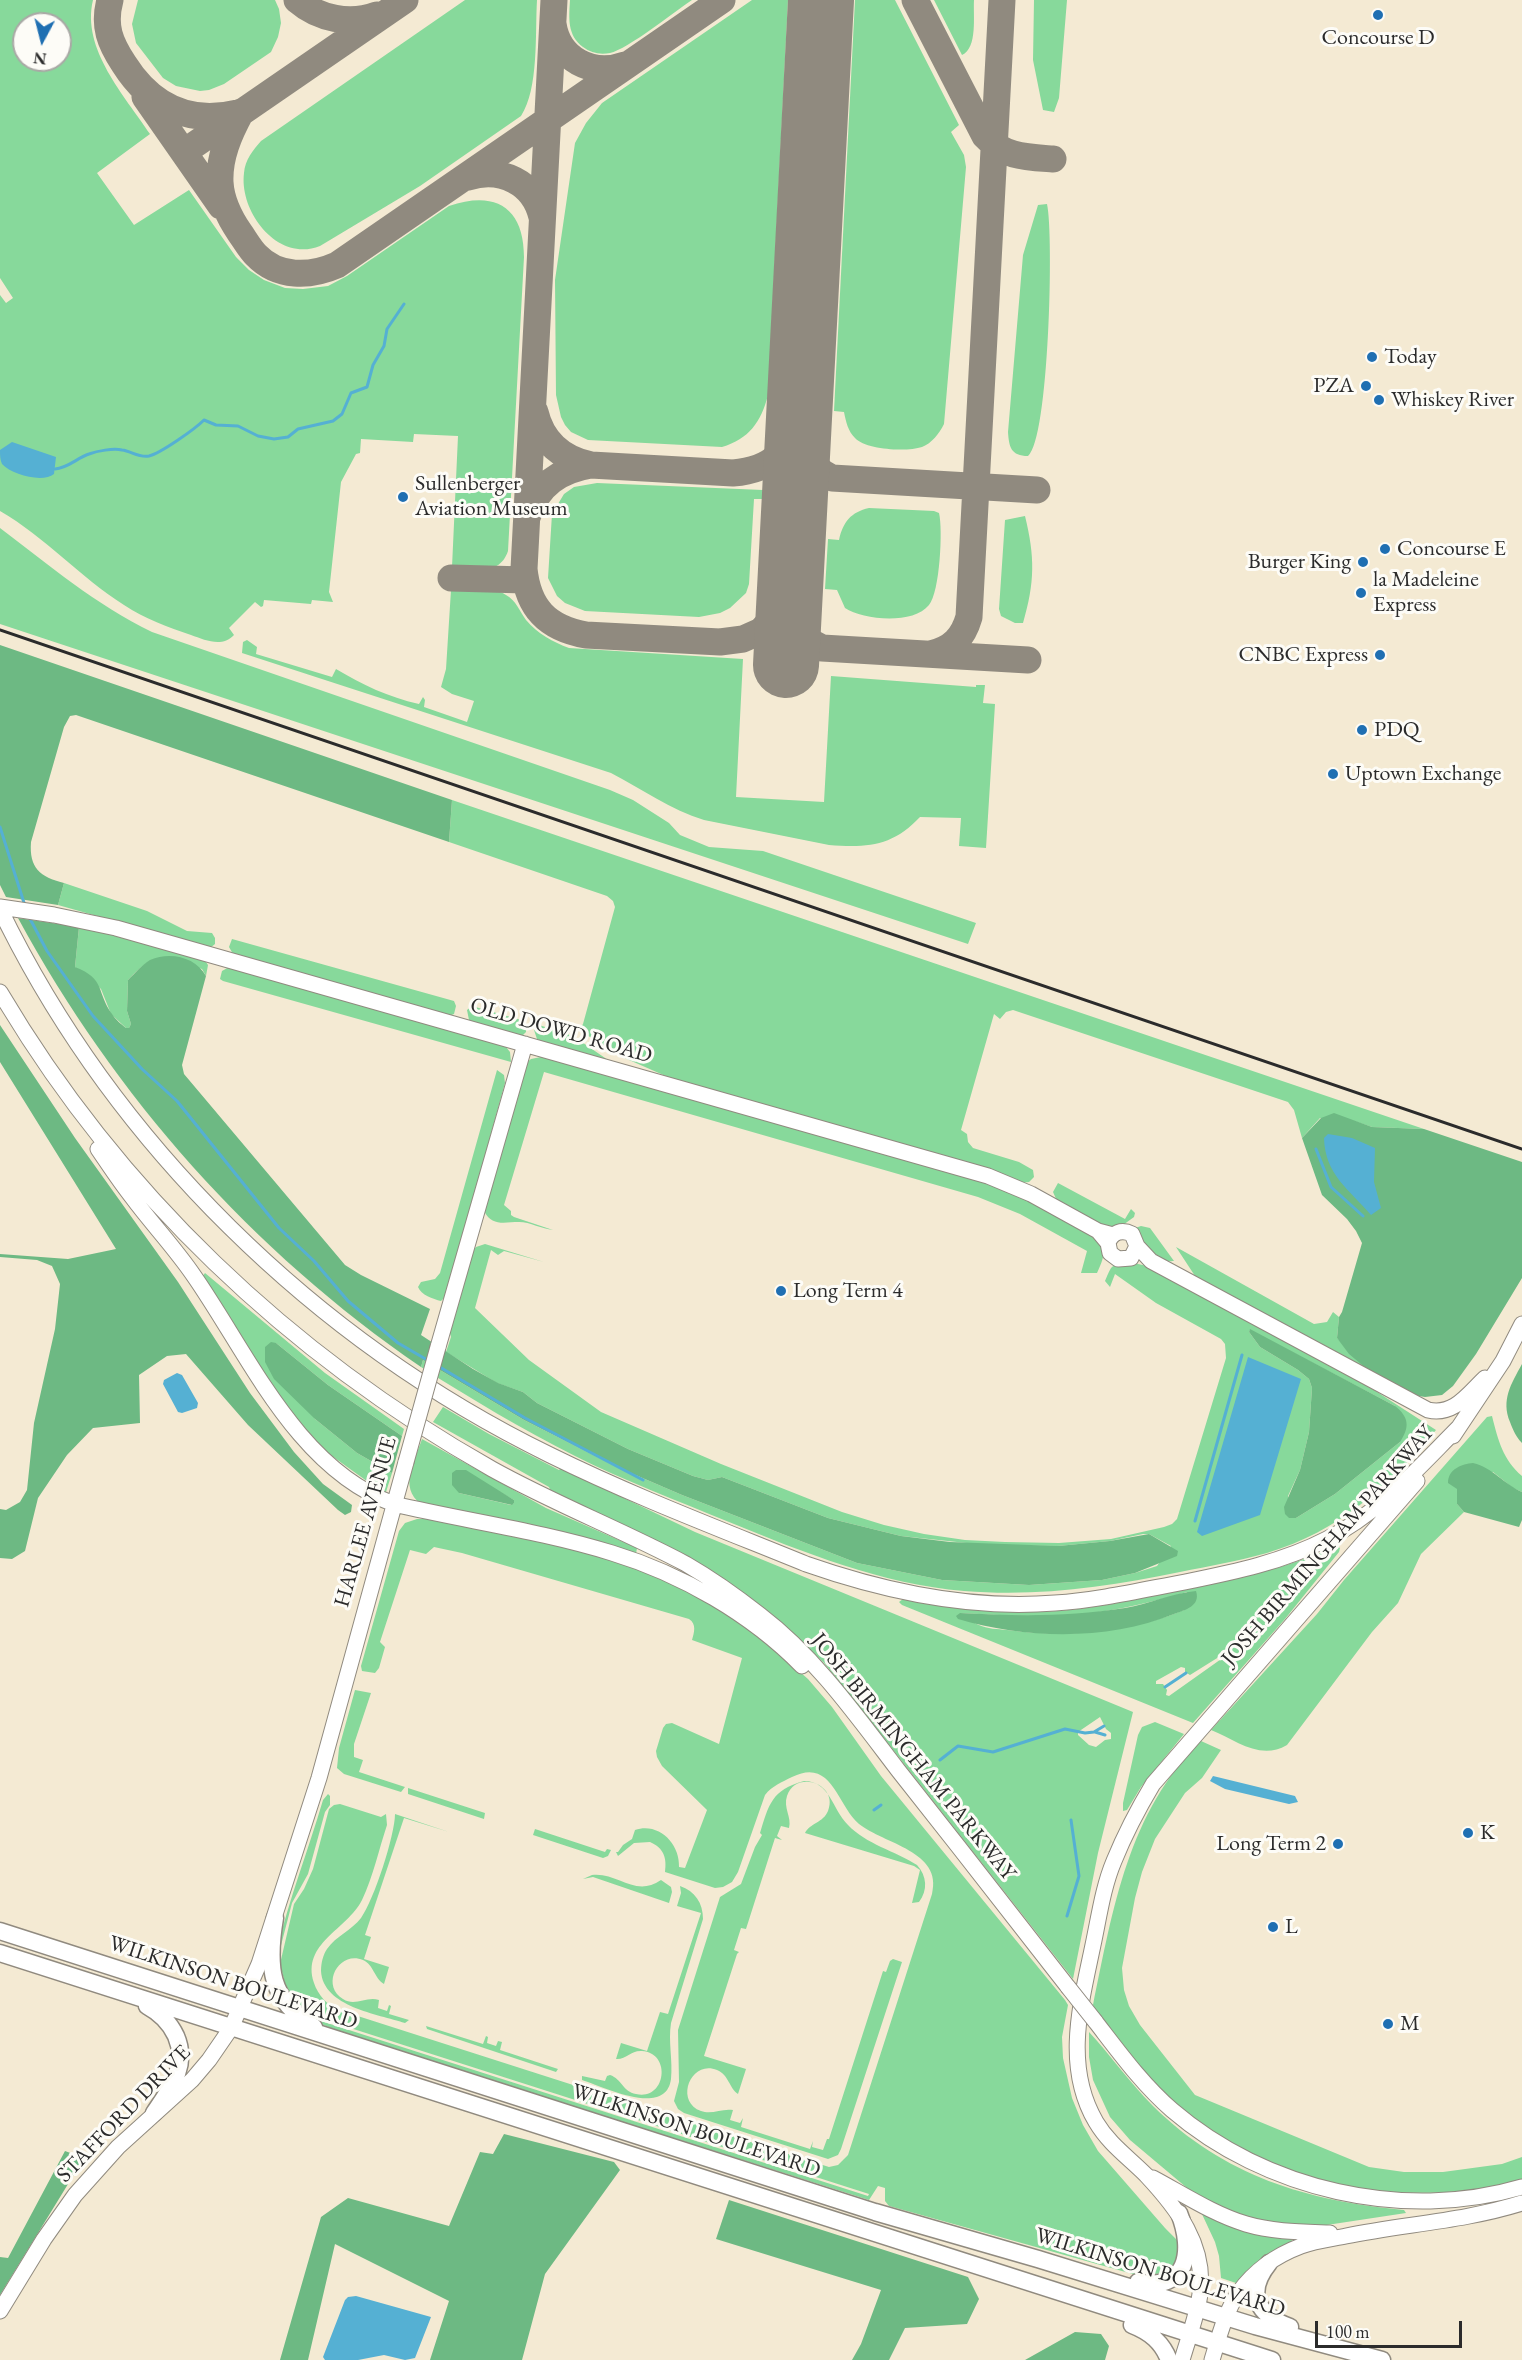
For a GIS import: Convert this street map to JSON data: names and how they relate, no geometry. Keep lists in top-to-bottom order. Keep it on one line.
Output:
{"streets":{"main road":["OLD DOWD ROAD","HARLEE AVENUE","JOSH BIRMINGHAM PARKWAY","WILKINSON BOULEVARD","STAFFORD DRIVE"]},"crossings":[["OLD DOWD ROAD","HARLEE AVENUE"],["OLD DOWD ROAD","JOSH BIRMINGHAM PARKWAY"],["HARLEE AVENUE","WILKINSON BOULEVARD"],["HARLEE AVENUE","STAFFORD DRIVE"],["WILKINSON BOULEVARD","STAFFORD DRIVE"]],"places":["Concourse D","Today","PZA","Whiskey River","Sullenberger Aviation Museum","Concourse E","Burger King","la Madeleine Express","CNBC Express","PDQ","Uptown Exchange","Long Term 4","K","Long Term 2","L","M"],"scale_bar":"100 m","north":"bottom"}
